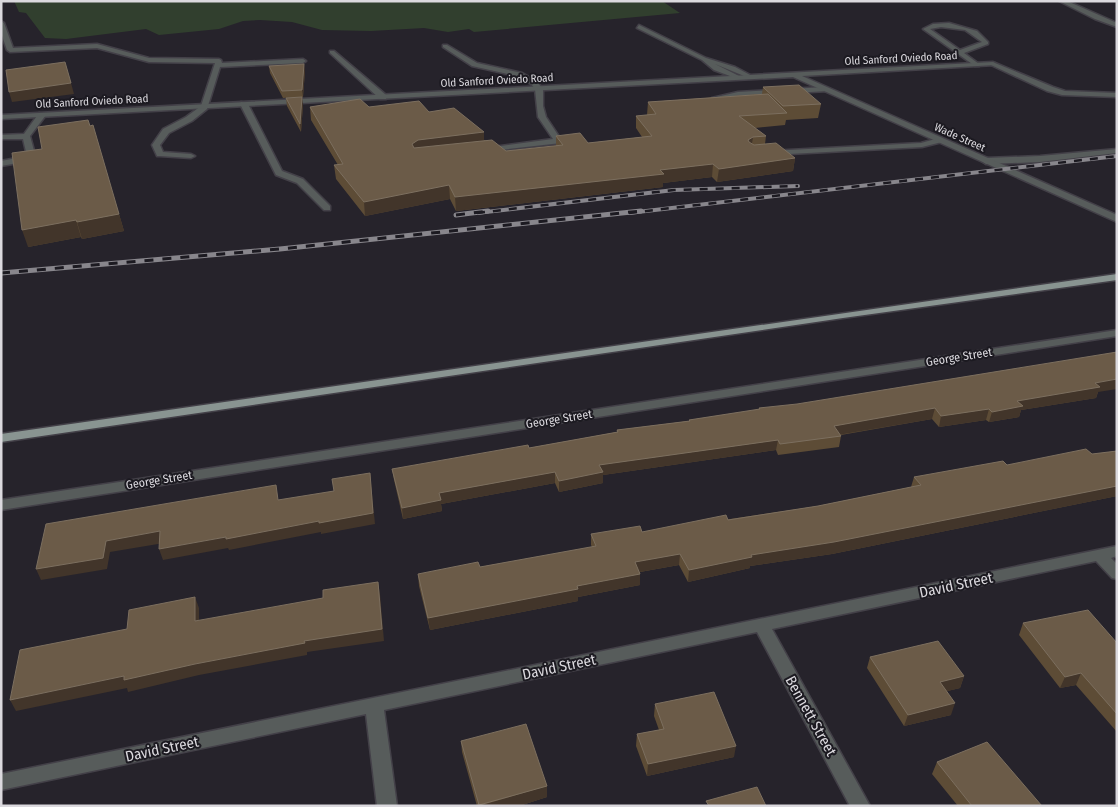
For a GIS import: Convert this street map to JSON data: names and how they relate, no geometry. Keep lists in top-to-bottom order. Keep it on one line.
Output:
{"streets":{"street":["Old Sanford Oviedo Road","Wade Street","George Street","David Street","Bennett Street"]},"crossings":[["Old Sanford Oviedo Road","Wade Street"],["David Street","Bennett Street"]]}
